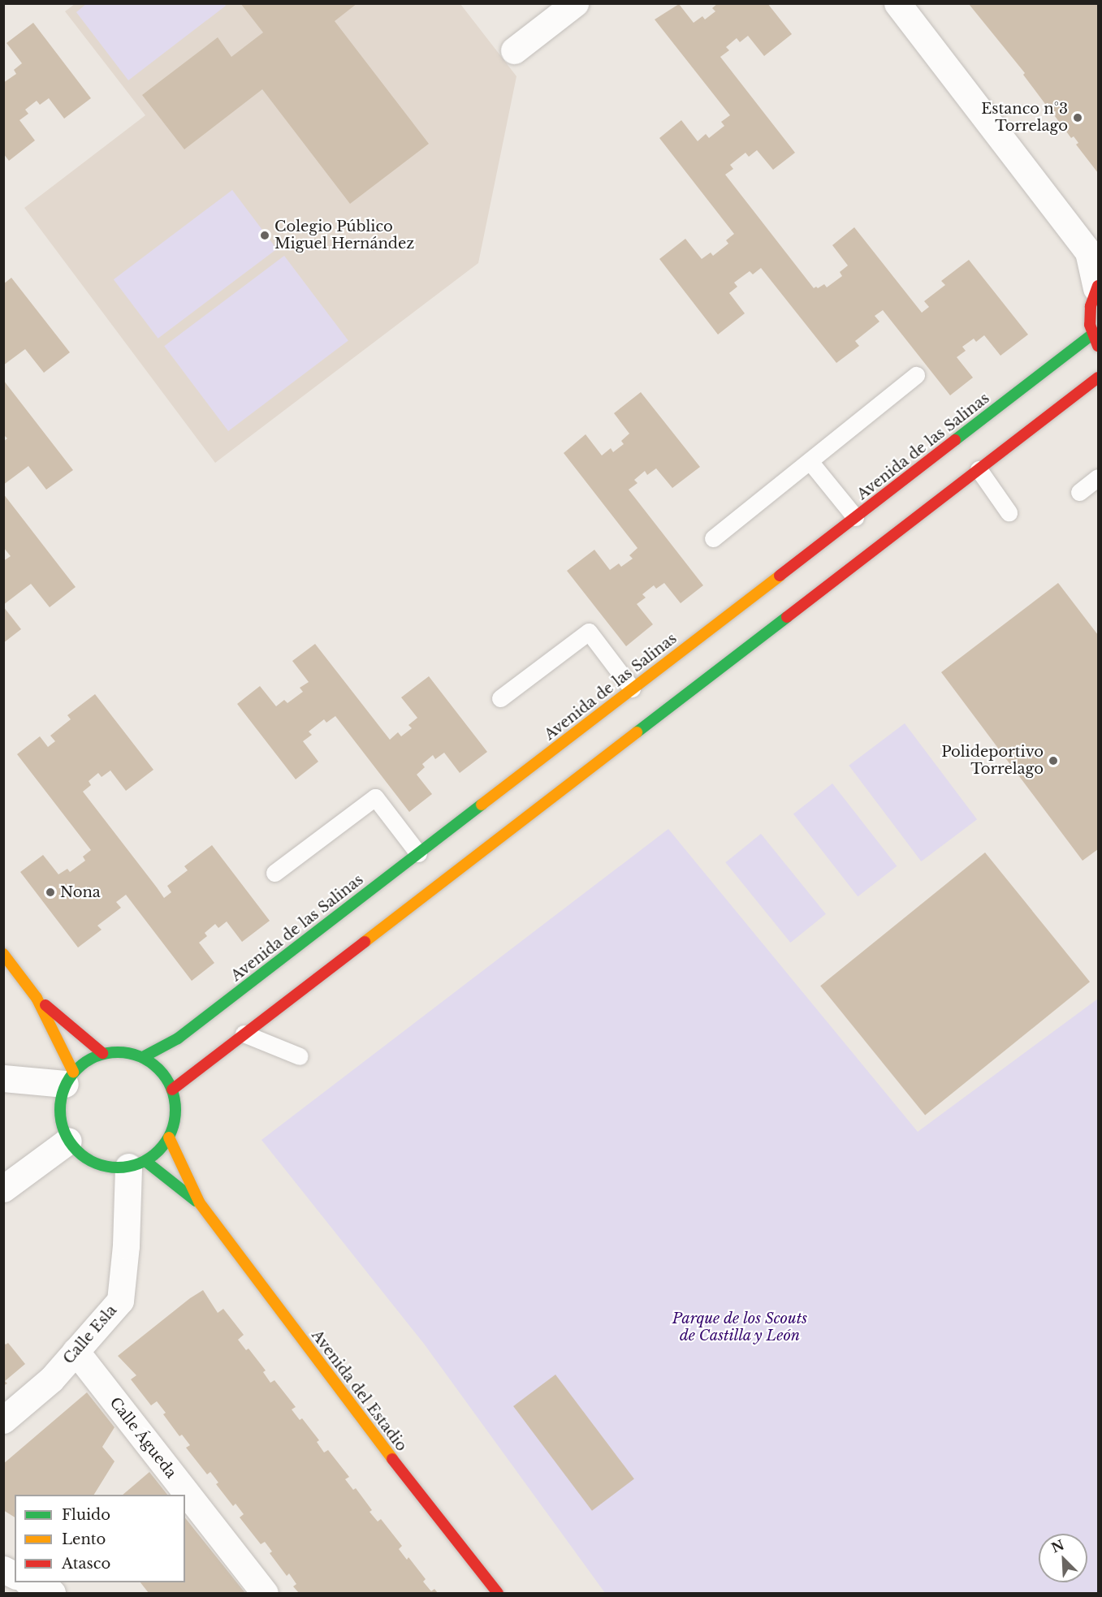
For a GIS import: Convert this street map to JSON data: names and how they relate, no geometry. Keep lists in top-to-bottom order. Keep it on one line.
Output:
{"streets":{"street":["Avenida de las Salinas","Calle Esla","Avenida del Estadio","Calle Águeda"]},"crossings":[["Avenida de las Salinas","Calle Esla"],["Avenida de las Salinas","Avenida del Estadio"],["Calle Esla","Avenida del Estadio"],["Calle Esla","Calle Águeda"]],"parks":["Parque de los Scouts de Castilla y León"],"places":["Estanco n°3 Torrelago","Colegio Público Miguel Hernández","Polideportivo Torrelago","Nona"],"legend":["Fluido","Lento","Atasco"],"north":"top left"}
